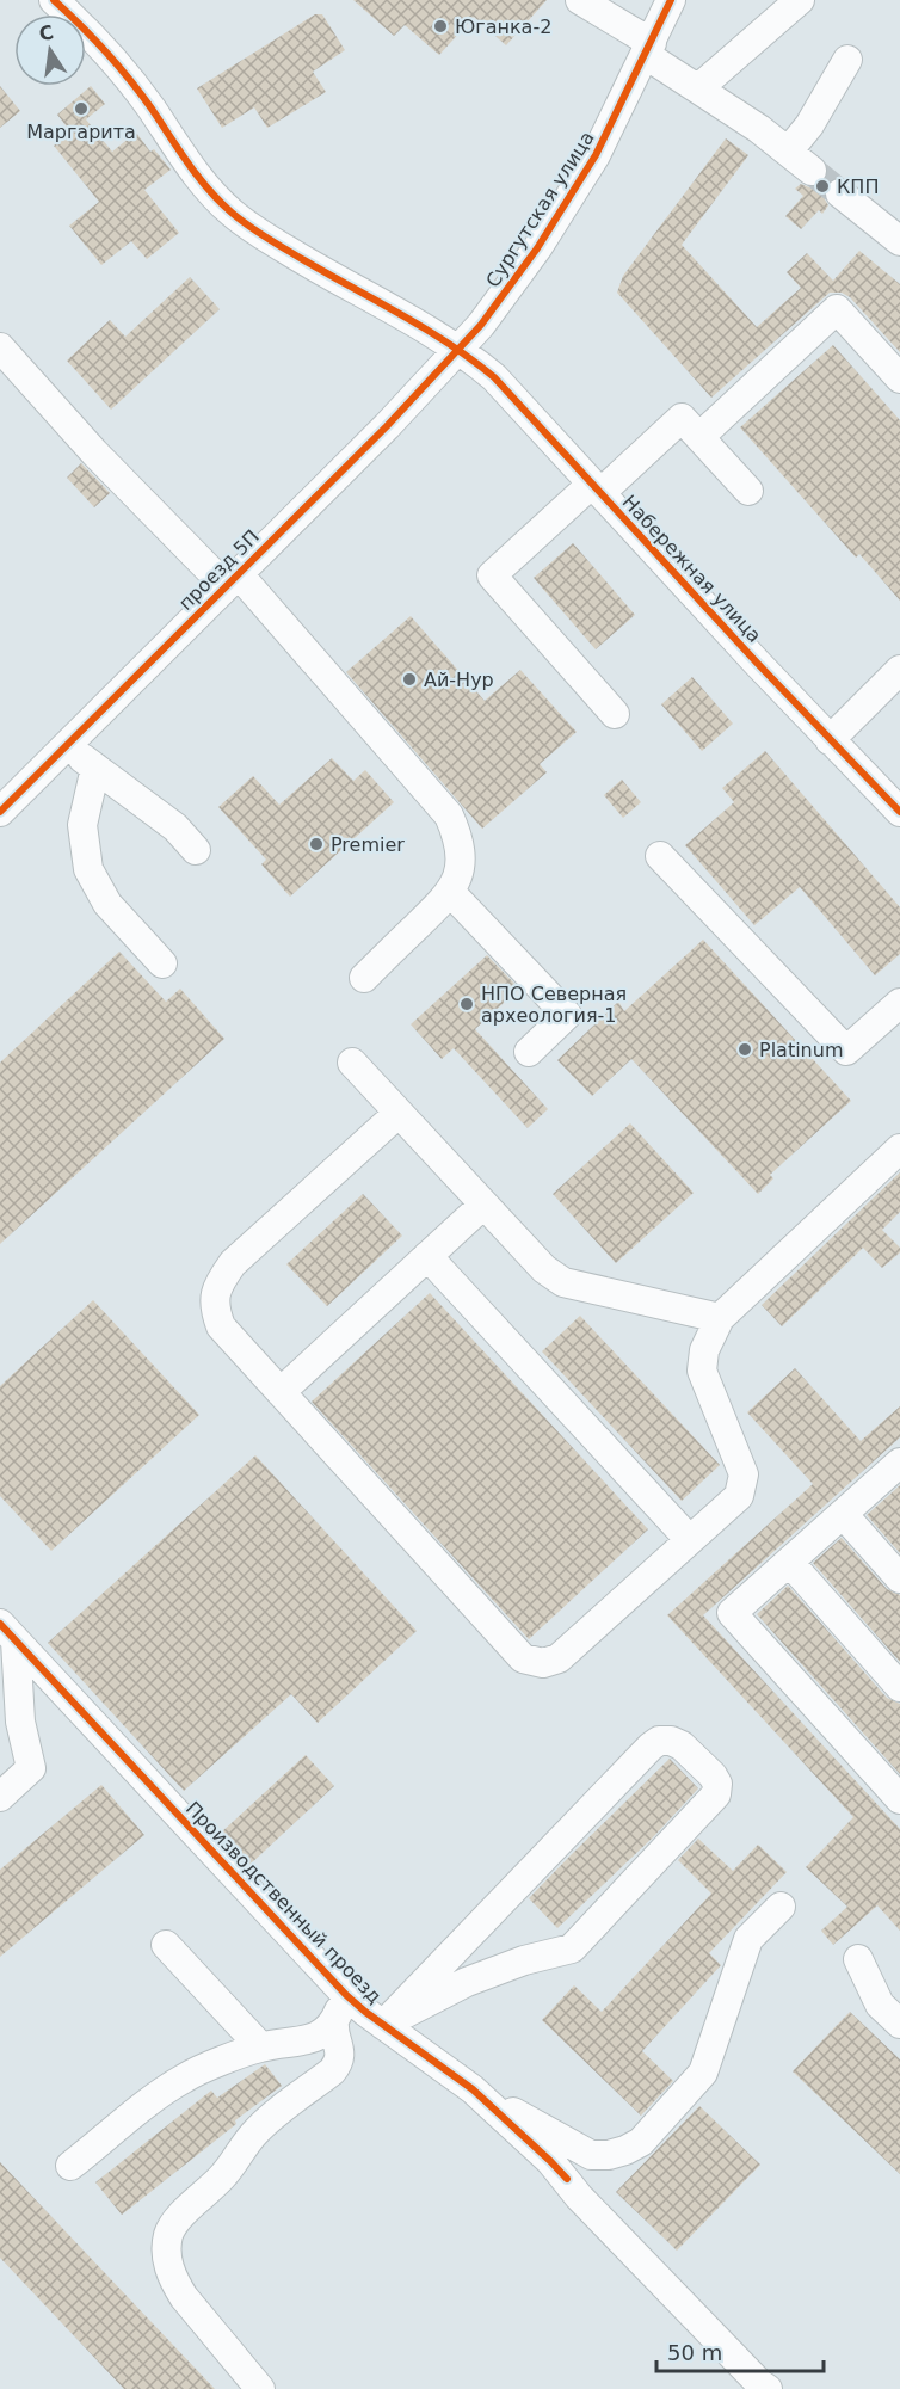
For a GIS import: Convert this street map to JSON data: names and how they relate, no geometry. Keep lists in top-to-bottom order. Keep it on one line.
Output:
{"streets":{"street":["Сургутская улица","Набережная улица","проезд 5П","Производственный проезд"]},"crossings":[["Сургутская улица","Набережная улица"],["Сургутская улица","проезд 5П"],["Набережная улица","проезд 5П"]],"places":["Юганка-2","Маргарита","КПП","Ай-Нур","Premier","НПО Северная археология-1","Platinum"],"scale_bar":"50 m","north":"top"}
